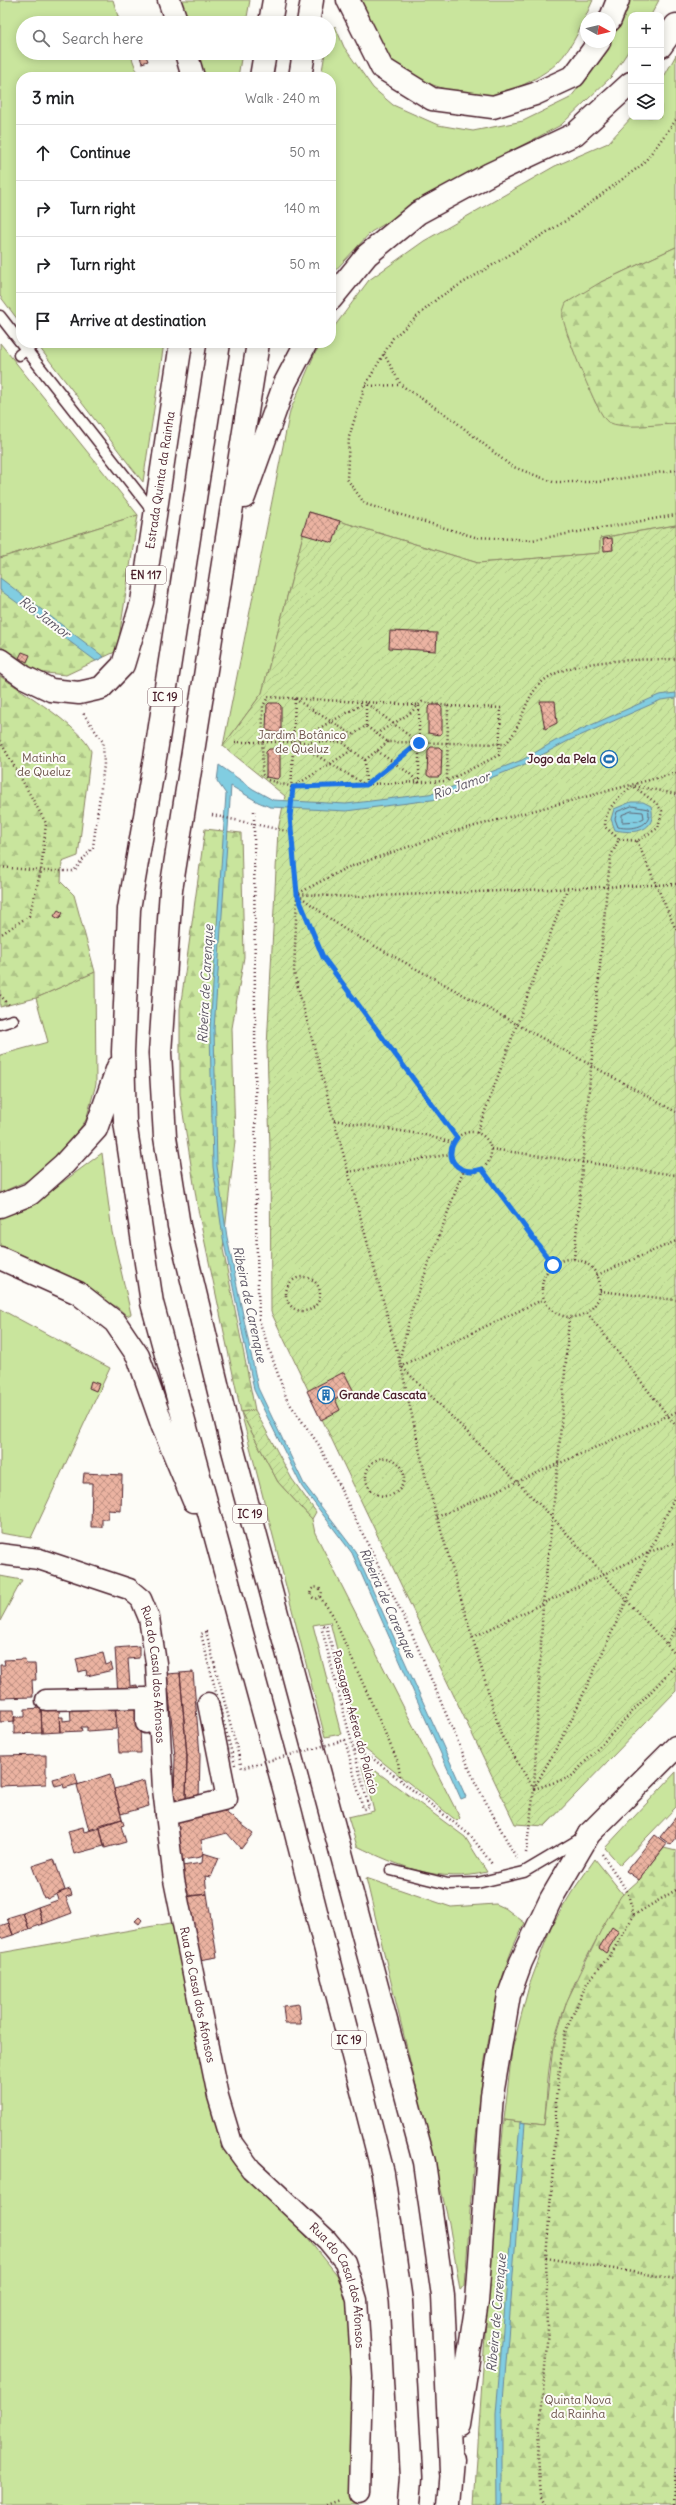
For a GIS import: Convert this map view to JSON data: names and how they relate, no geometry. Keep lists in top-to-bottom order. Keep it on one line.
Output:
{"streets":{"main road":["Estrada Quinta da Rainha","EN 117","IC 19"],"street":["Rua do Casal dos Afonsos"],"path":["Passagem Aérea do Palácio"]},"water":["Rio Jamor","Ribeira de Carenque"],"parks":["Jardim Botânico de Queluz","Matinha de Queluz","Quinta Nova da Rainha"],"places":{"sports":["Jogo da Pela"],"building":["Grande Cascata"]},"north":"right","page":{"map_buttons":["+","−"],"search":"Search here","heading":["3 min","Walk · 240 m"],"list":[["Continue","50 m"],["Turn right","140 m"],["Turn right","50 m"],"Arrive at destination"]}}
